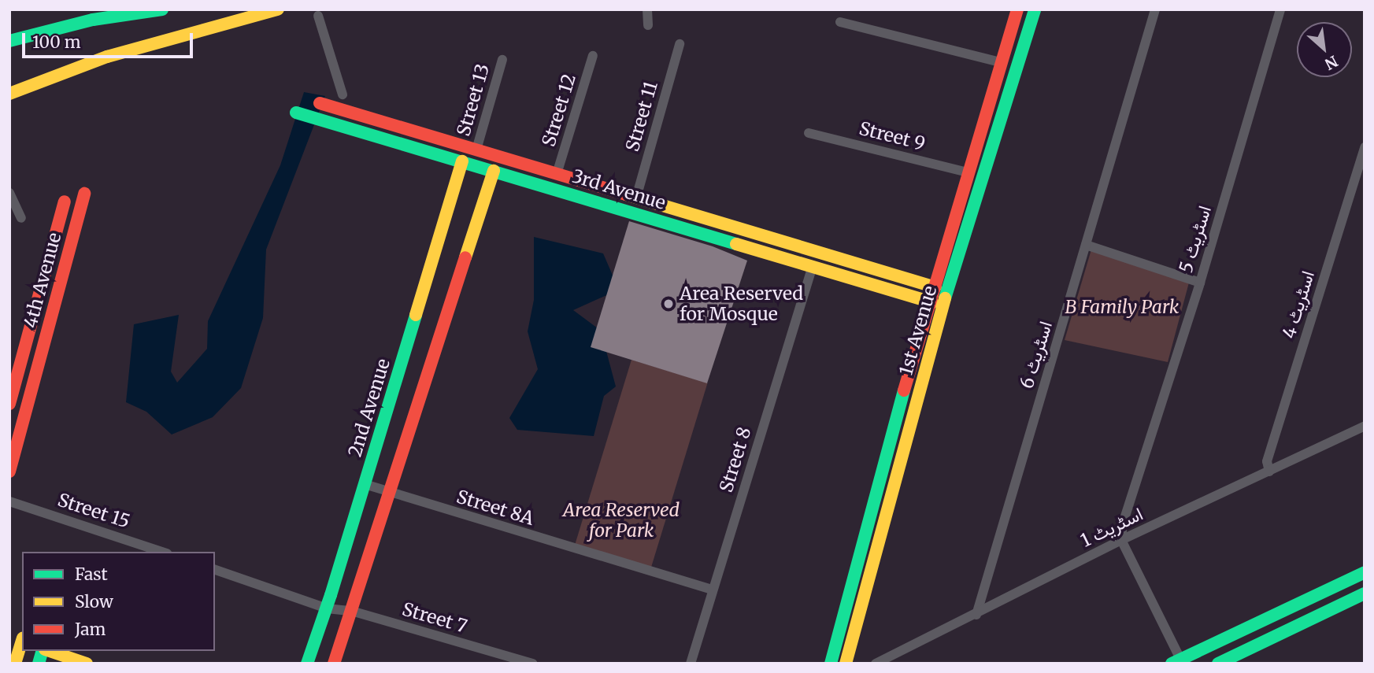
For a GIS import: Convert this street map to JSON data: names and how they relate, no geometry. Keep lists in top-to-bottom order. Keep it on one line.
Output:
{"streets":{"main road":["3rd Avenue","4th Avenue","1st Avenue","2nd Avenue"],"street":["Street 13","Street 12","Street 11","Street 9","اسٹریٹ 5","اسٹریٹ 4","اسٹریٹ 6","Street 8","Street 8A","Street 15","اسٹریٹ 1","Street 7"]},"crossings":[["Street 13","3rd Avenue"],["Street 12","3rd Avenue"],["Street 11","3rd Avenue"],["3rd Avenue","2nd Avenue"],["3rd Avenue","Street 8"],["اسٹریٹ 5","اسٹریٹ 1"],["اسٹریٹ 4","اسٹریٹ 1"],["اسٹریٹ 6","اسٹریٹ 1"],["2nd Avenue","Street 8A"],["2nd Avenue","Street 7"],["Street 8","Street 8A"]],"parks":["B Family Park","Area Reserved for Park"],"places":["Area Reserved for Mosque"],"legend":["Fast","Slow","Jam"],"scale_bar":"100 m","north":"bottom right"}
